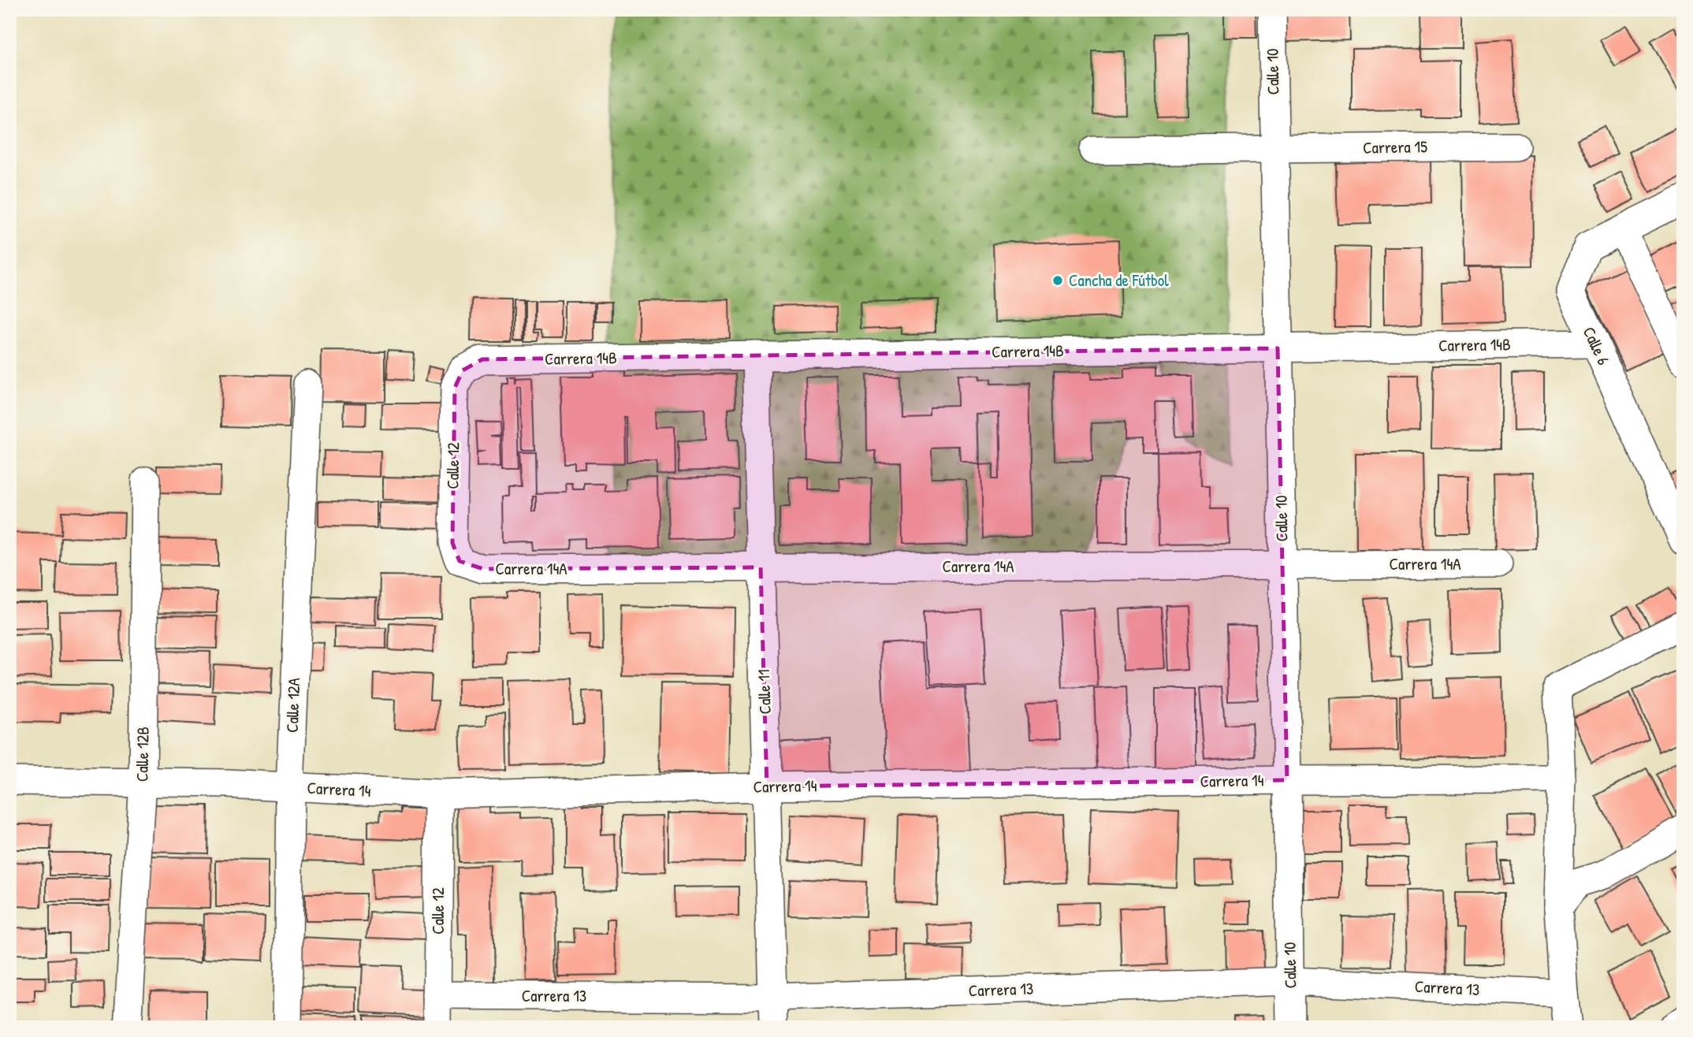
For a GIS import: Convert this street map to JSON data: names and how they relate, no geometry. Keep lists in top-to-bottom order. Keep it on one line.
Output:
{"streets":{"street":["Calle 10","Carrera 15","Carrera 14B","Calle 6","Calle 12","Carrera 14A","Calle 11","Calle 12A","Calle 12B","Carrera 14","Carrera 13"]},"crossings":[["Calle 10","Carrera 15"],["Calle 10","Carrera 14B"],["Calle 10","Carrera 14A"],["Calle 10","Carrera 14"],["Calle 10","Carrera 13"],["Carrera 14B","Calle 6"],["Carrera 14B","Calle 12"],["Carrera 14B","Calle 11"],["Calle 12","Carrera 14A"],["Calle 12","Carrera 14"],["Calle 12","Carrera 13"],["Carrera 14A","Calle 11"],["Calle 11","Carrera 14"],["Calle 11","Carrera 13"],["Calle 12A","Carrera 14"],["Calle 12B","Carrera 14"]],"places":["Cancha de Fútbol"]}
